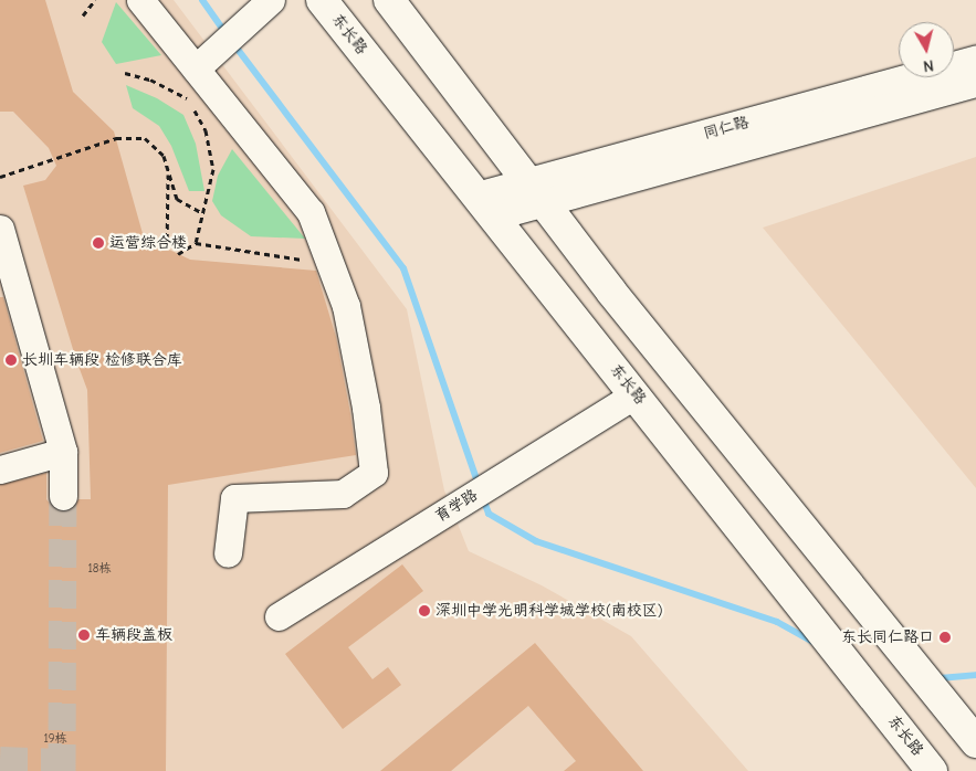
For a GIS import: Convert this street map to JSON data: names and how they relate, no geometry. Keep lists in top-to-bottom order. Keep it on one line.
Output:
{"streets":{"main road":["东长路"],"street":["同仁路","育学路"]},"crossings":[["东长路","同仁路"],["东长路","育学路"]],"places":["运营综合楼","长圳车辆段 检修联合库","深圳中学光明科学城学校(南校区)","车辆段盖板","东长同仁路口"],"house_numbers":["18栋","19栋"],"north":"bottom"}
